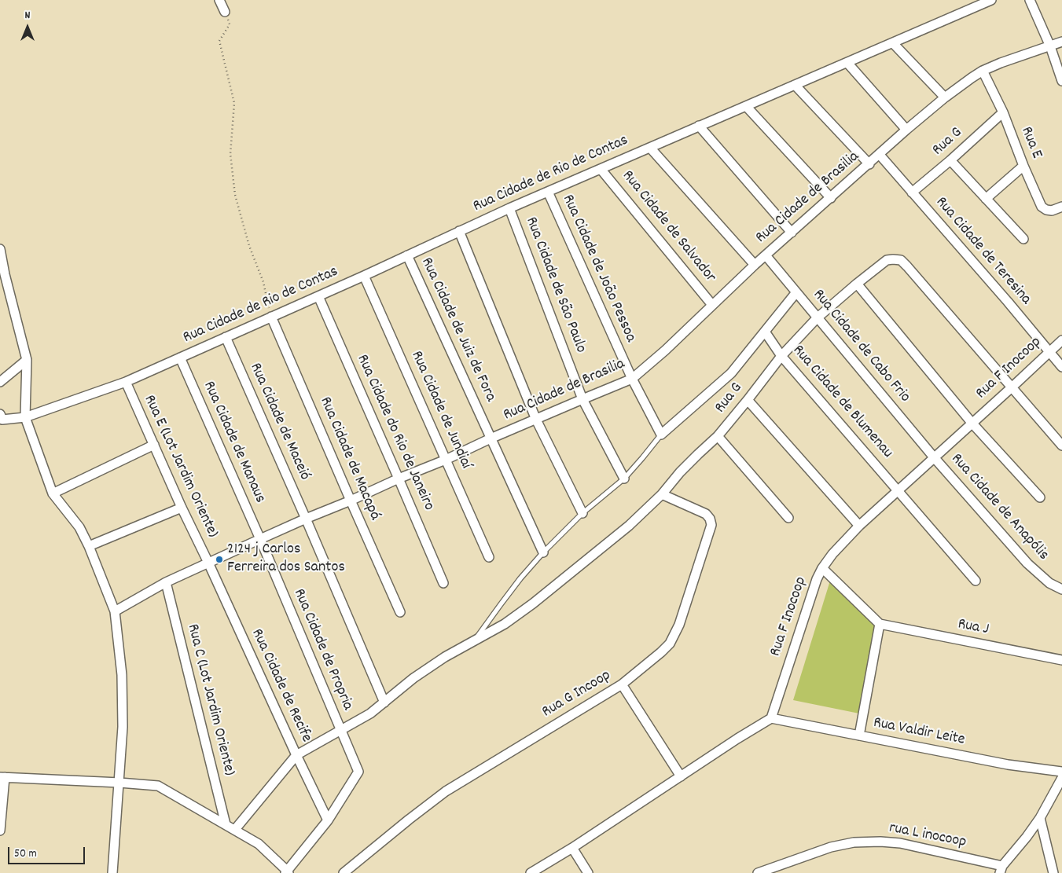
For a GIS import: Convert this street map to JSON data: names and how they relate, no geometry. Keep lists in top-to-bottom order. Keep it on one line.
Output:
{"streets":{"street":["Rua G","Rua E","Rua Cidade de Rio de Contas","Rua Cidade de Brasilia","Rua Cidade de Salvador","Rua Cidade de Teresina","Rua Cidade de João Pessoa","Rua Cidade de São Paulo","Rua Cidade de Juiz de Fora","Rua Cidade de Cabo Frio","Rua F Inocoop","Rua Cidade de Blumenau","Rua Cidade de Jundiaí","Rua Cidade de Maceió","Rua Cidade do Rio de Janeiro","Rua Cidade de Manaus","Rua Cidade de Macapá","Rua E (Lot Jardim Oriente)","Rua Cidade de Anapólis","Rua J","Rua Cidade de Propria","Rua Cidade de Recife","Rua G Incoop","Rua C (Lot Jardim Oriente)","Rua Valdir Leite","rua L inocoop"]},"crossings":[["Rua G","Rua E"],["Rua G","Rua Cidade de Teresina"],["Rua G","Rua Cidade de João Pessoa"],["Rua G","Rua Cidade de Cabo Frio"],["Rua G","Rua F Inocoop"],["Rua G","Rua Cidade de Blumenau"],["Rua G","Rua Cidade de Maceió"],["Rua G","Rua Cidade de Propria"],["Rua G","Rua Cidade de Recife"],["Rua G","Rua G Incoop"],["Rua E","Rua Cidade de Brasilia"],["Rua Cidade de Rio de Contas","Rua Cidade de Salvador"],["Rua Cidade de Rio de Contas","Rua Cidade de João Pessoa"],["Rua Cidade de Rio de Contas","Rua Cidade de São Paulo"],["Rua Cidade de Rio de Contas","Rua Cidade de Juiz de Fora"],["Rua Cidade de Rio de Contas","Rua Cidade de Jundiaí"],["Rua Cidade de Rio de Contas","Rua Cidade de Maceió"],["Rua Cidade de Rio de Contas","Rua Cidade do Rio de Janeiro"],["Rua Cidade de Rio de Contas","Rua Cidade de Manaus"],["Rua Cidade de Rio de Contas","Rua Cidade de Macapá"],["Rua Cidade de Rio de Contas","Rua E (Lot Jardim Oriente)"],["Rua Cidade de Brasilia","Rua Cidade de Salvador"],["Rua Cidade de Brasilia","Rua Cidade de Teresina"],["Rua Cidade de Brasilia","Rua Cidade de João Pessoa"],["Rua Cidade de Brasilia","Rua Cidade de São Paulo"],["Rua Cidade de Brasilia","Rua Cidade de Juiz de Fora"],["Rua Cidade de Brasilia","Rua Cidade de Cabo Frio"],["Rua Cidade de Brasilia","Rua Cidade de Jundiaí"],["Rua Cidade de Brasilia","Rua Cidade de Maceió"],["Rua Cidade de Brasilia","Rua Cidade do Rio de Janeiro"],["Rua Cidade de Brasilia","Rua Cidade de Manaus"],["Rua Cidade de Brasilia","Rua Cidade de Macapá"],["Rua Cidade de Brasilia","Rua E (Lot Jardim Oriente)"],["Rua Cidade de Brasilia","Rua Cidade de Propria"],["Rua Cidade de Brasilia","Rua Cidade de Recife"],["Rua Cidade de Brasilia","Rua C (Lot Jardim Oriente)"],["Rua Cidade de Teresina","Rua F Inocoop"],["Rua Cidade de Cabo Frio","Rua F Inocoop"],["Rua Cidade de Cabo Frio","Rua Cidade de Anapólis"],["Rua F Inocoop","Rua Cidade de Blumenau"],["Rua F Inocoop","Rua Cidade de Anapólis"],["Rua F Inocoop","Rua Valdir Leite"],["Rua Cidade de Manaus","Rua Cidade de Propria"],["Rua E (Lot Jardim Oriente)","Rua Cidade de Recife"],["Rua Cidade de Propria","Rua Cidade de Recife"]],"places":["2124 j Carlos Ferreira dos Santos"],"scale_bar":"50 m","north":"top"}
